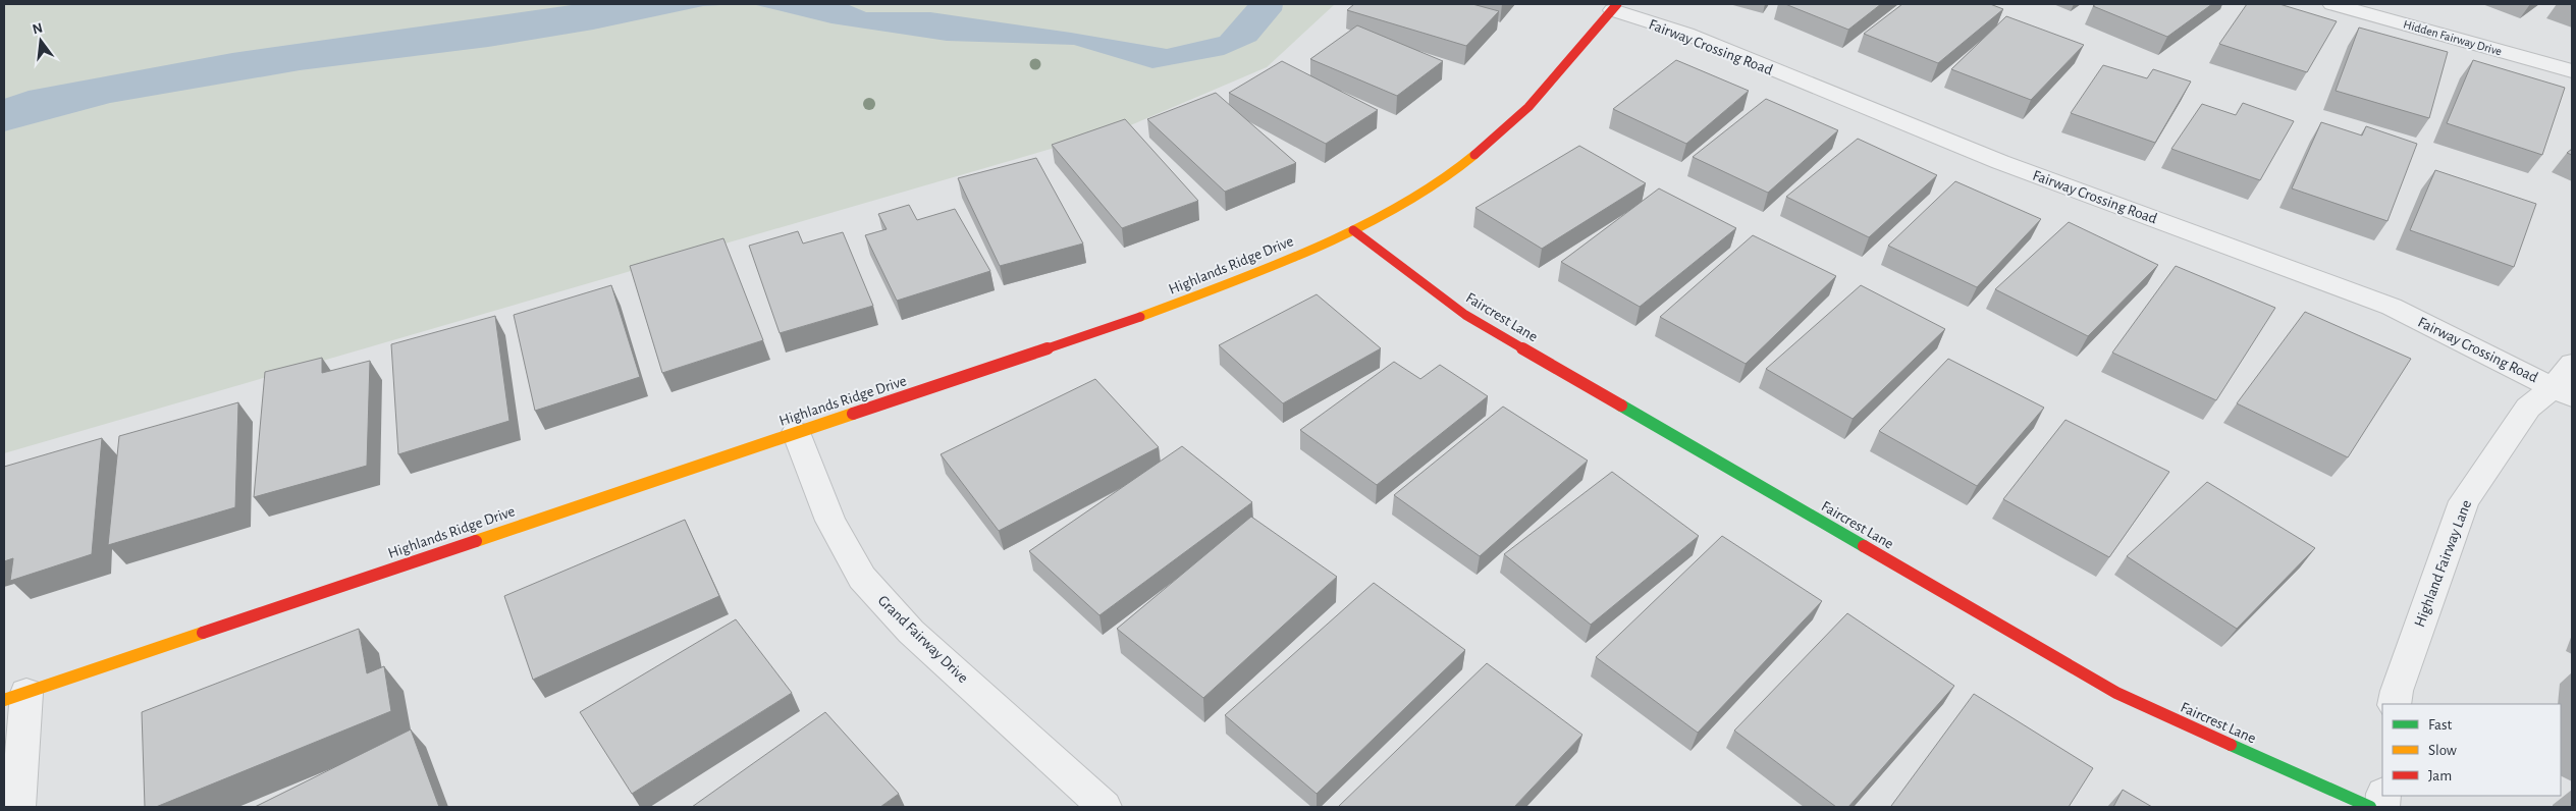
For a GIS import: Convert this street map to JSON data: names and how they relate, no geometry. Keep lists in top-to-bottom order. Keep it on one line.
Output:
{"streets":{"street":["Hidden Fairway Drive","Fairway Crossing Road","Highlands Ridge Drive","Faircrest Lane","Highland Fairway Lane","Grand Fairway Drive"]},"crossings":[["Fairway Crossing Road","Highlands Ridge Drive"],["Fairway Crossing Road","Highland Fairway Lane"],["Highlands Ridge Drive","Faircrest Lane"],["Highlands Ridge Drive","Grand Fairway Drive"]],"legend":["Fast","Slow","Jam"],"north":"top"}
